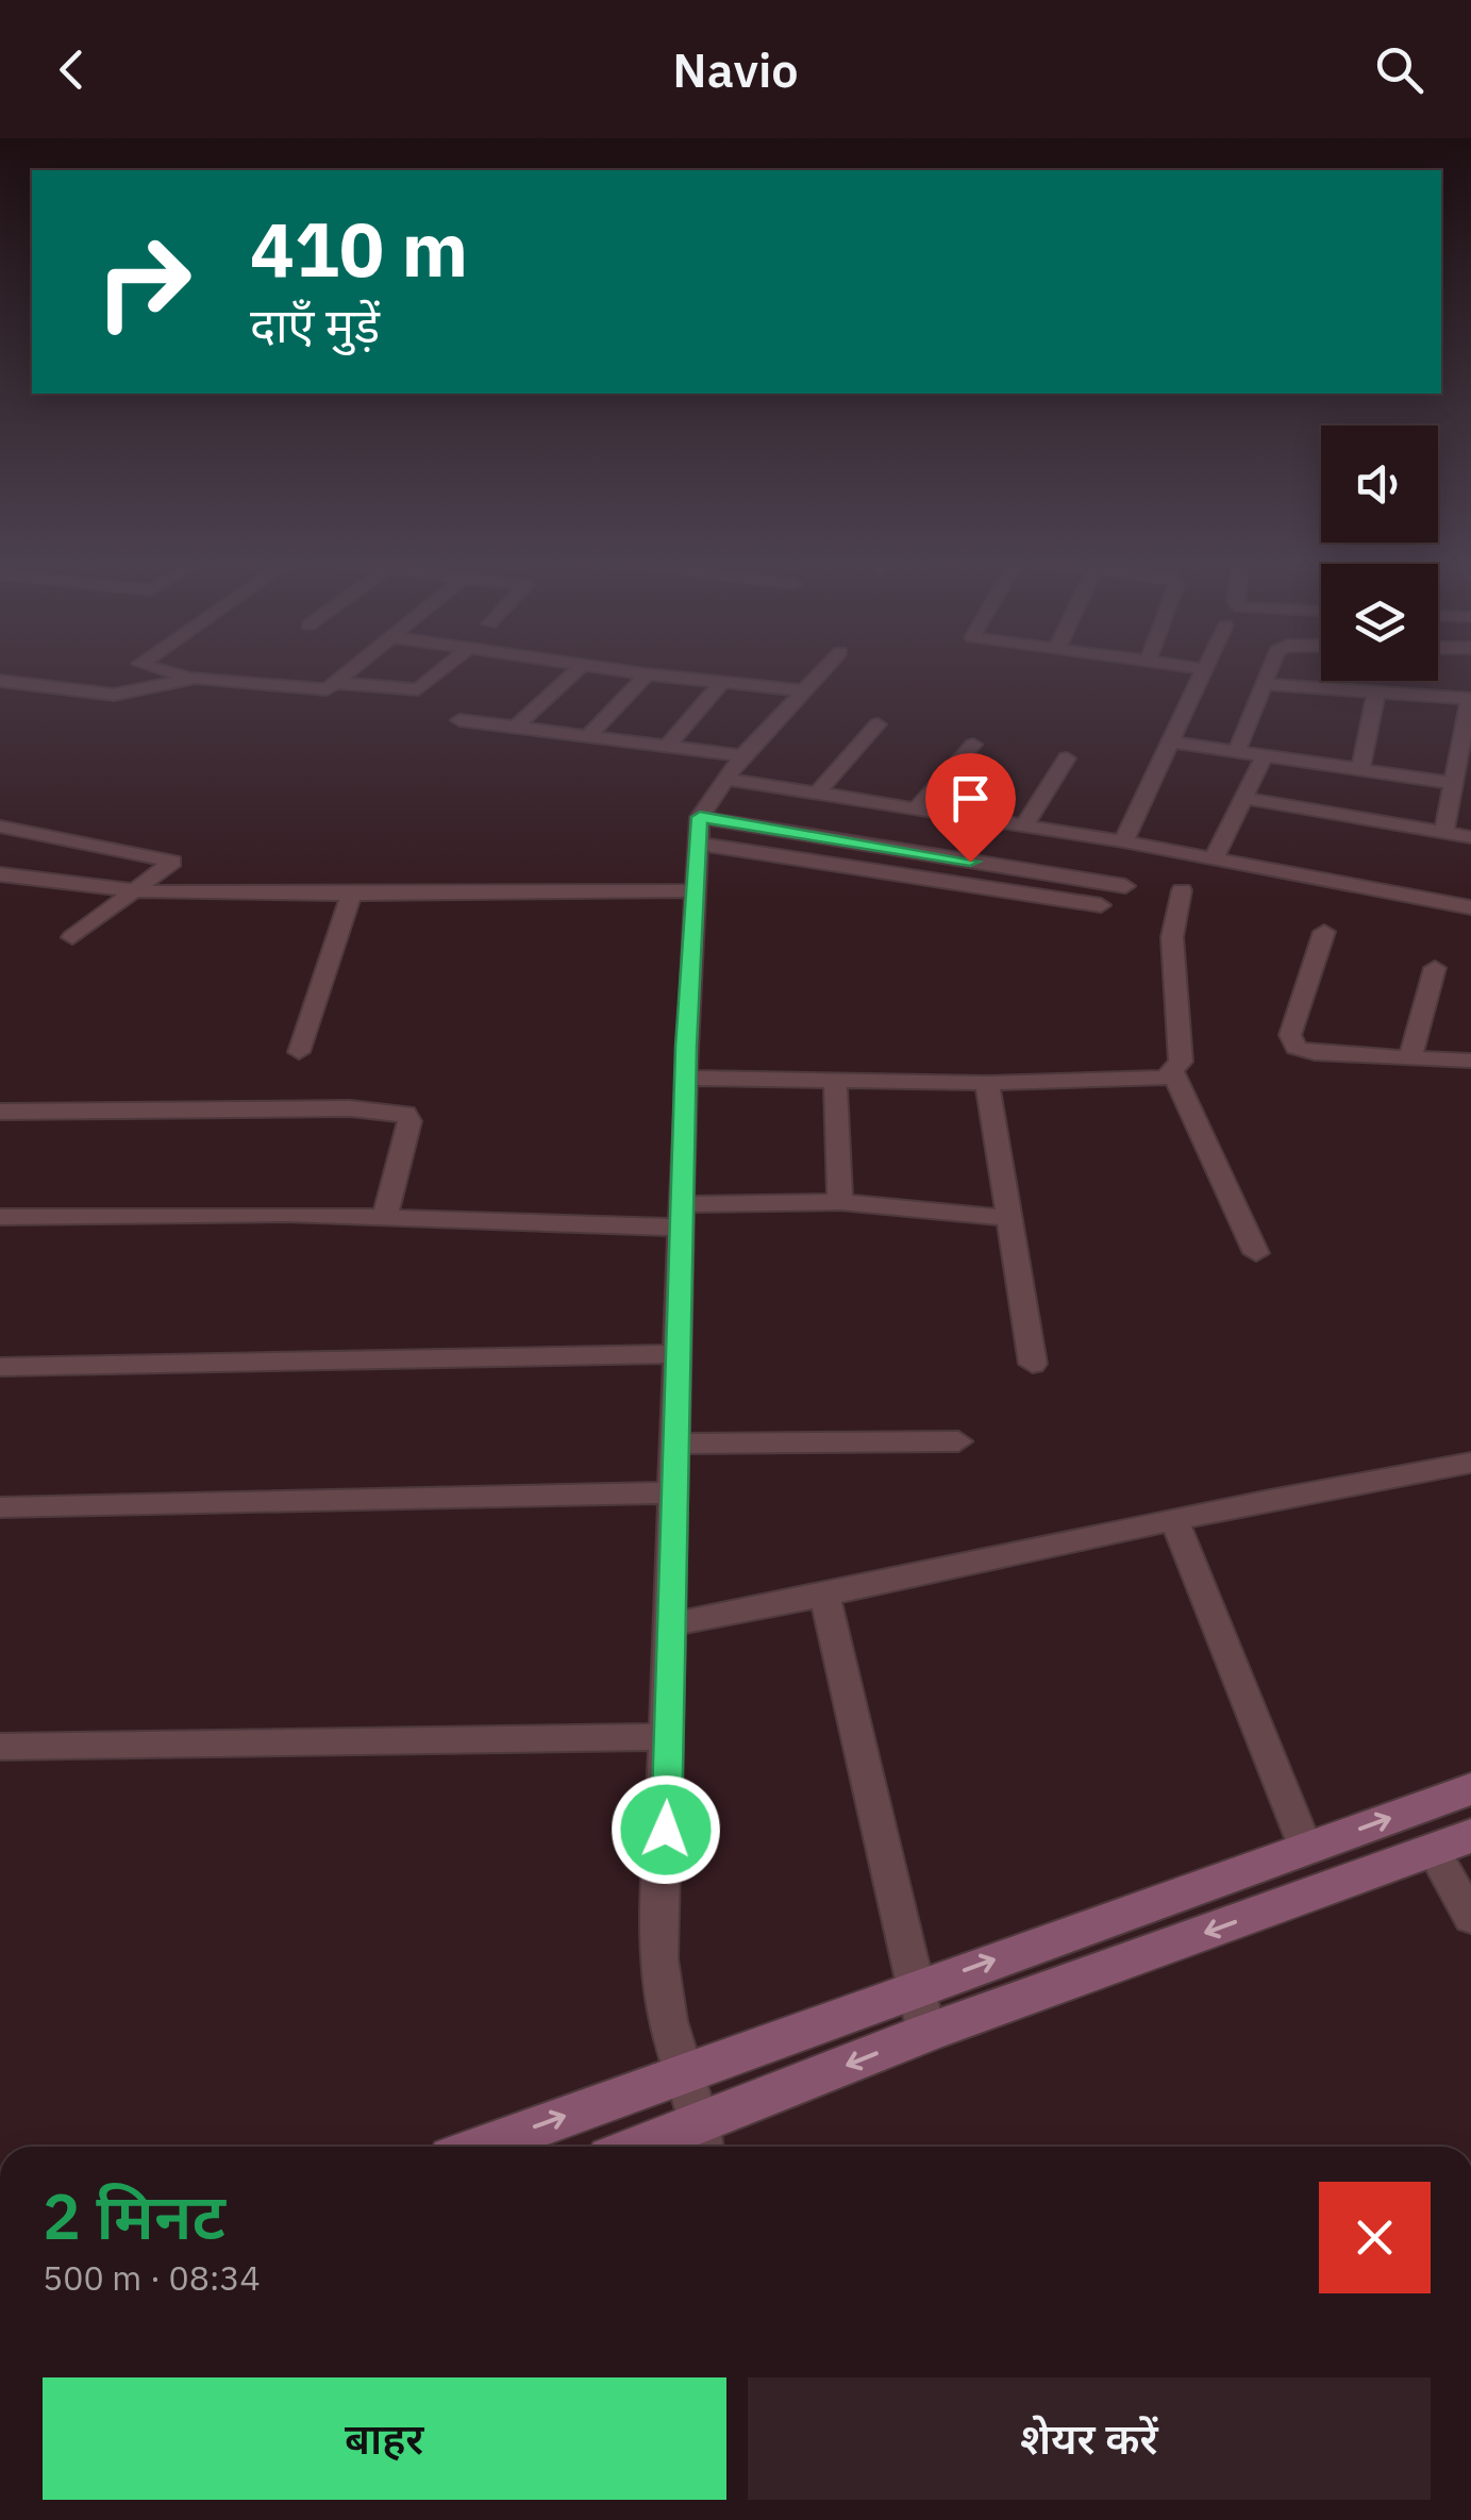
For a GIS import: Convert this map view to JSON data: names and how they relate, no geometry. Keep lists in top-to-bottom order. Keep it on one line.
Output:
{"page":{"header":"Navio","turn":["410 m","दाएँ मुड़ें"],"heading":["2 मिनट","500 m · 08:34"],"buttons":["बाहर","शेयर करें"]}}
